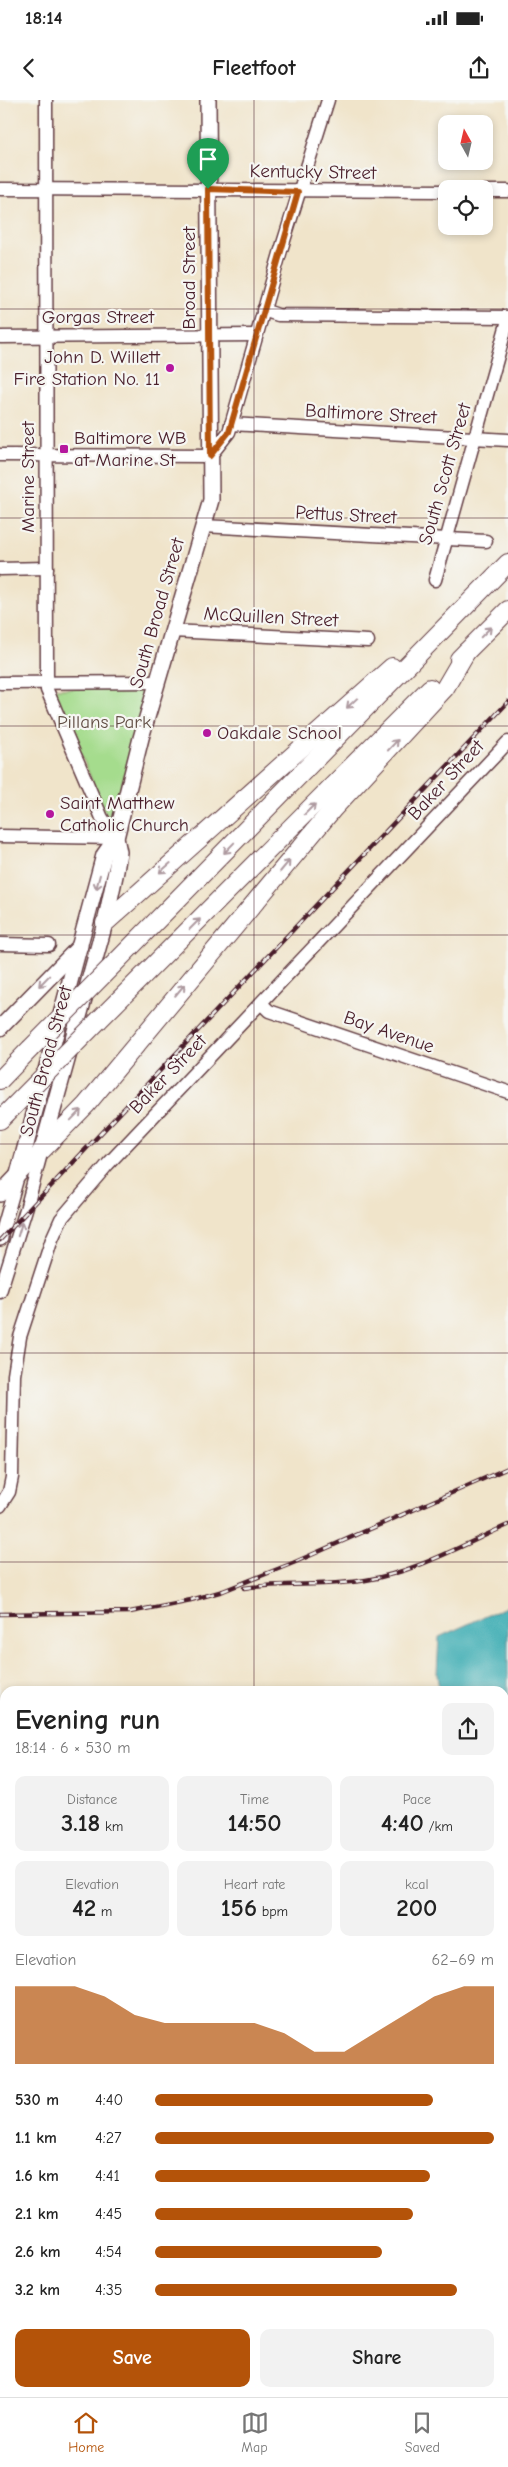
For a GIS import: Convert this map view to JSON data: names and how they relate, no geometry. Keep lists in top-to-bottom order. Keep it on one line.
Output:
{"streets":{"main road":["Broad Street","South Broad Street"],"street":["Kentucky Street","Gorgas Street","Baltimore Street","South Scott Street","Marine Street","Pettus Street","McQuillen Street","Baker Street","Bay Avenue"]},"crossings":[["Kentucky Street","Broad Street"],["Kentucky Street","Marine Street"],["Broad Street","Gorgas Street"],["Broad Street","South Broad Street"],["Gorgas Street","Marine Street"],["Baltimore Street","South Scott Street"],["South Scott Street","Pettus Street"],["Marine Street","South Broad Street"],["Pettus Street","South Broad Street"],["South Broad Street","McQuillen Street"],["Baker Street","Bay Avenue"]],"parks":["Pillans Park"],"places":{"other":["John D. Willett Fire Station No. 11","Oakdale School","Saint Matthew Catholic Church"],"transit":["Baltimore WB at Marine St"]},"north":"top","page":{"status":"18:14","header":"Fleetfoot","heading":["Evening run","18:14 · 6 × 530 m"],"stats":[["Distance","3.18 km"],["Time","14:50"],["Pace","4:40 /km"],["Elevation","42 m"],["Heart rate","156 bpm"],["kcal","200"]],"chart":["Elevation","62–69 m"],"list":[{"name":"530 m","note":"4:40"},{"name":"1.1 km","note":"4:27"},{"name":"1.6 km","note":"4:41"},{"name":"2.1 km","note":"4:45"},{"name":"2.6 km","note":"4:54"},{"name":"3.2 km","note":"4:35"}],"buttons":["Save","Share"],"tabs":["Home","Map","Saved"]}}
